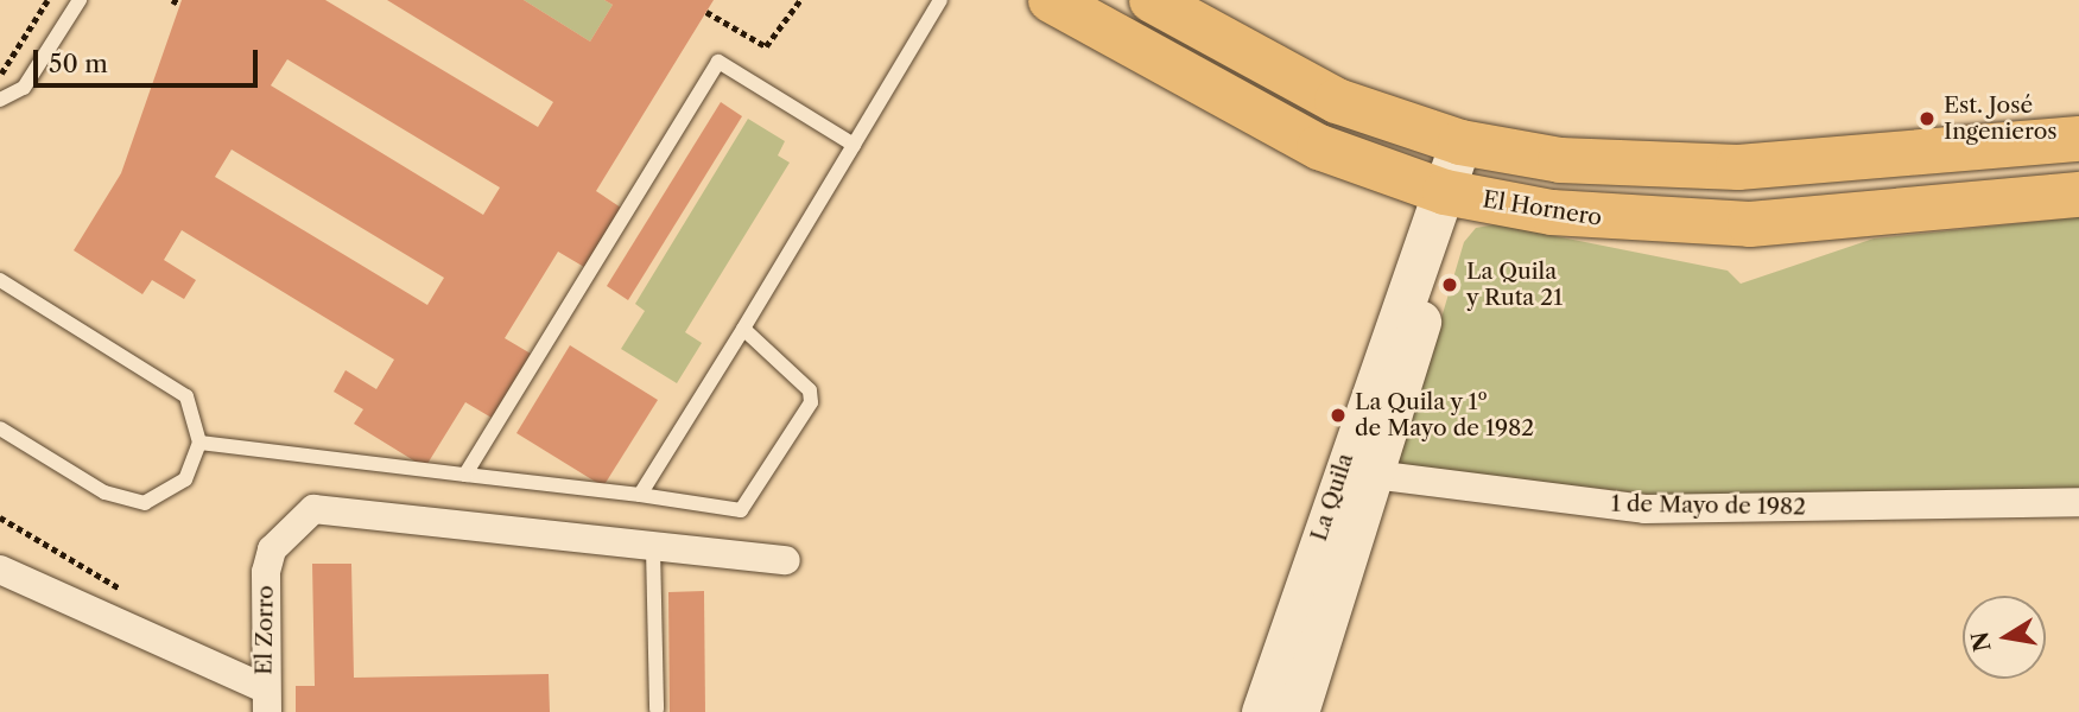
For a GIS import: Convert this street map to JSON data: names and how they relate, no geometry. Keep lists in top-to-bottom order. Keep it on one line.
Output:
{"streets":{"main road":["El Hornero","La Quila"],"street":["1 de Mayo de 1982","El Zorro"]},"crossings":[["El Hornero","La Quila"],["La Quila","1 de Mayo de 1982"]],"places":["Est. José Ingenieros","La Quila y Ruta 21","La Quila y 1º de Mayo de 1982"],"scale_bar":"50 m","north":"left"}
